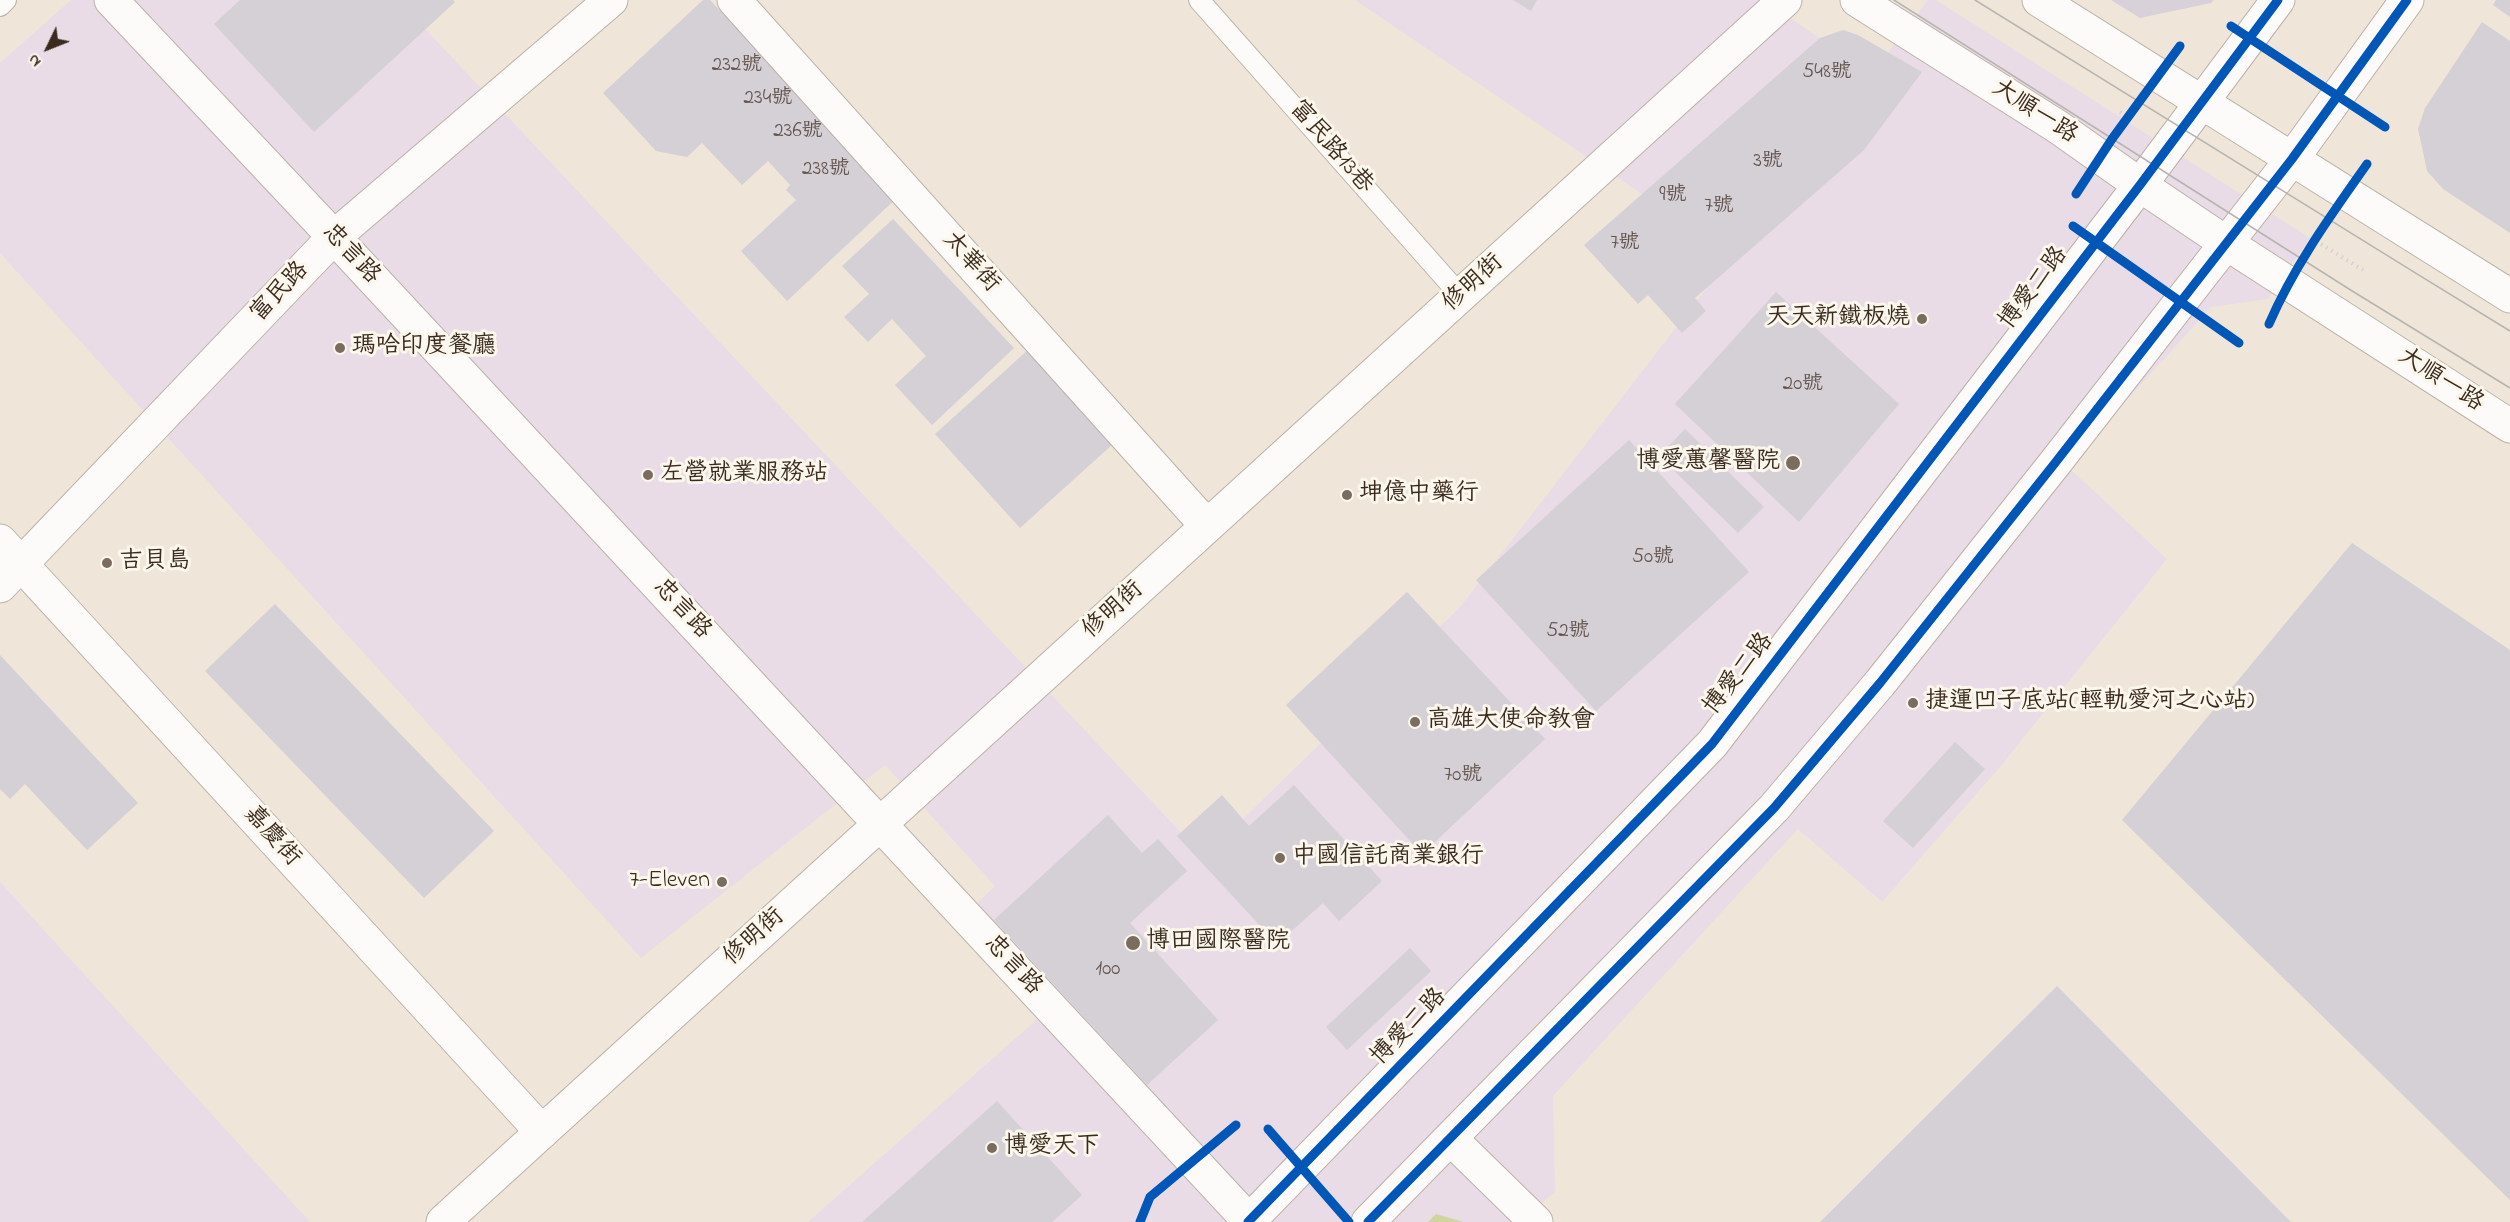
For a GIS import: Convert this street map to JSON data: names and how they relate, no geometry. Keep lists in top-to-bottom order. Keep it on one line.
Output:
{"streets":{"street":["大順一路","忠言路","太華街","修明街","博愛二路","富民路","嘉慶街"],"lane":["富民路13巷"]},"crossings":[["大順一路","博愛二路"],["富民路13巷","修明街"],["忠言路","修明街"],["忠言路","博愛二路"],["忠言路","富民路"],["太華街","修明街"],["修明街","嘉慶街"],["富民路","嘉慶街"]],"places":["天天新鐵板燒","瑪哈印度餐廳","博愛蕙馨醫院","左營就業服務站","坤億中藥行","吉貝島","捷運凹子底站(輕軌愛河之心站)","高雄大使命教會","中國信託商業銀行","7-Eleven","博田國際醫院","博愛天下"],"house_numbers":["232號","548號","234號","236號","3號","238號","9號","7號","7號","20號","50號","52號","70號","100"],"north":"bottom left"}
